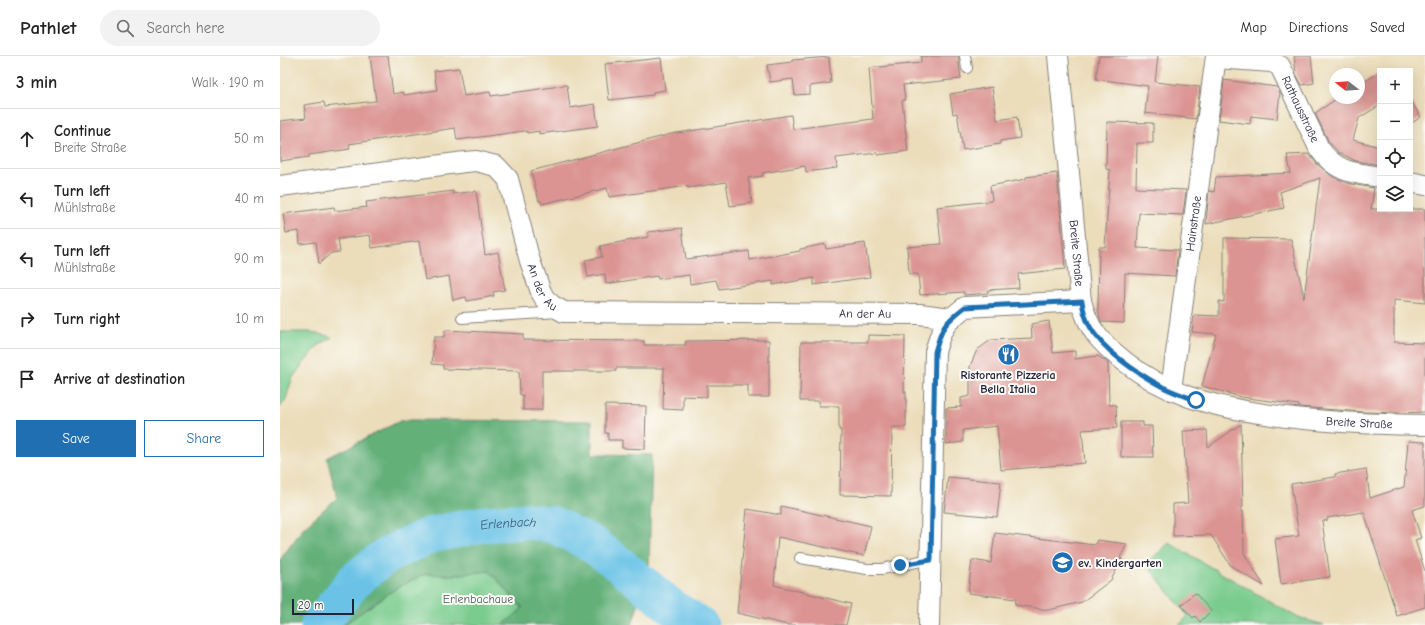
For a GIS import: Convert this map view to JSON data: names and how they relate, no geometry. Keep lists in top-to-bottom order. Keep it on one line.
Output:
{"streets":{"street":["Rathausstraße","Hainstraße","Breite Straße","An der Au"]},"crossings":[["Rathausstraße","Hainstraße"],["Hainstraße","Breite Straße"]],"water":["Erlenbach"],"parks":["Erlenbachaue"],"places":{"restaurant":["Ristorante Pizzeria Bella Italia"],"school or university":["ev. Kindergarten"]},"scale_bar":"20 m","north":"left","page":{"header":"Pathlet","search":"Search here","nav":["Map","Directions","Saved"],"heading":["3 min","Walk · 190 m"],"map_buttons":["+","−"],"list":[["Continue","Breite Straße","50 m"],["Turn left","Mühlstraße","40 m"],["Turn left","Mühlstraße","90 m"],["Turn right","10 m"],"Arrive at destination"],"buttons":["Save","Share"],"scale":"20 m"}}
